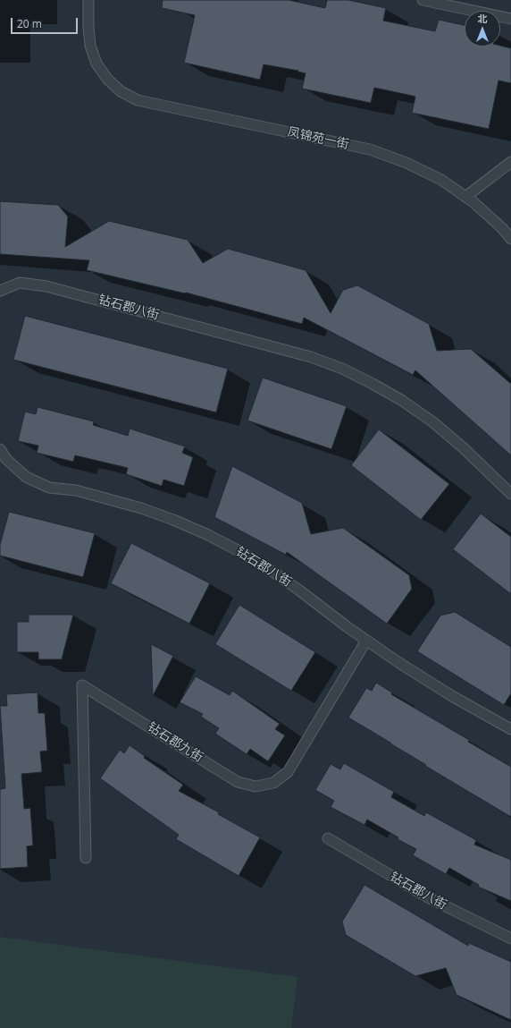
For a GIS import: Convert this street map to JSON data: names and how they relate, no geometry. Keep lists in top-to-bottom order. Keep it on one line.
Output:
{"streets":{"lane":["凤锦苑一街","钻石郡八街","钻石郡九街"]},"crossings":[["钻石郡八街","钻石郡九街"]],"scale_bar":"20 m","north":"top"}
